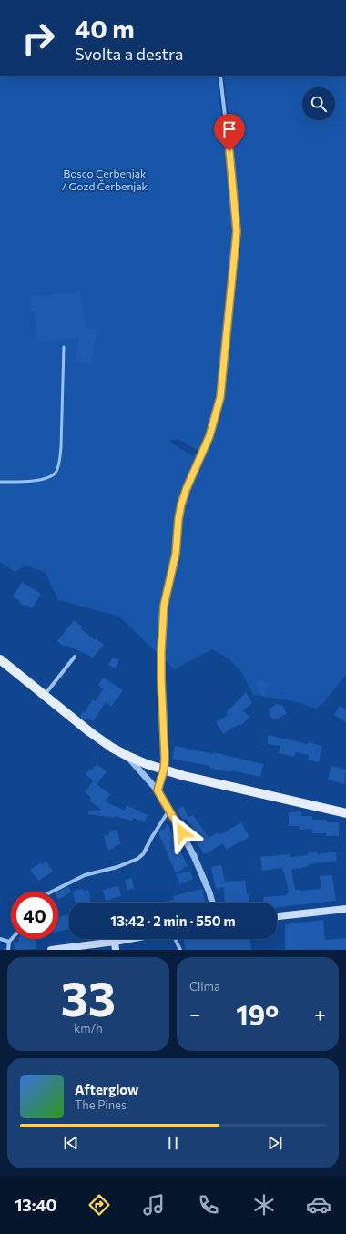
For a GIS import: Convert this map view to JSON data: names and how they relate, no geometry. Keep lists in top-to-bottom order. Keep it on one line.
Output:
{"parks":["Bosco Cerbenjak / Gozd Čerbenjak"],"page":{"turn":["40 m","Svolta a destra"],"limit":"40","trip":"13:42 · 2 min · 550 m","tile":[["33","km/h"],"Clima"],"heat":["−","19°","+"],"song":["Afterglow","The Pines"],"tabs":"13:40"}}
